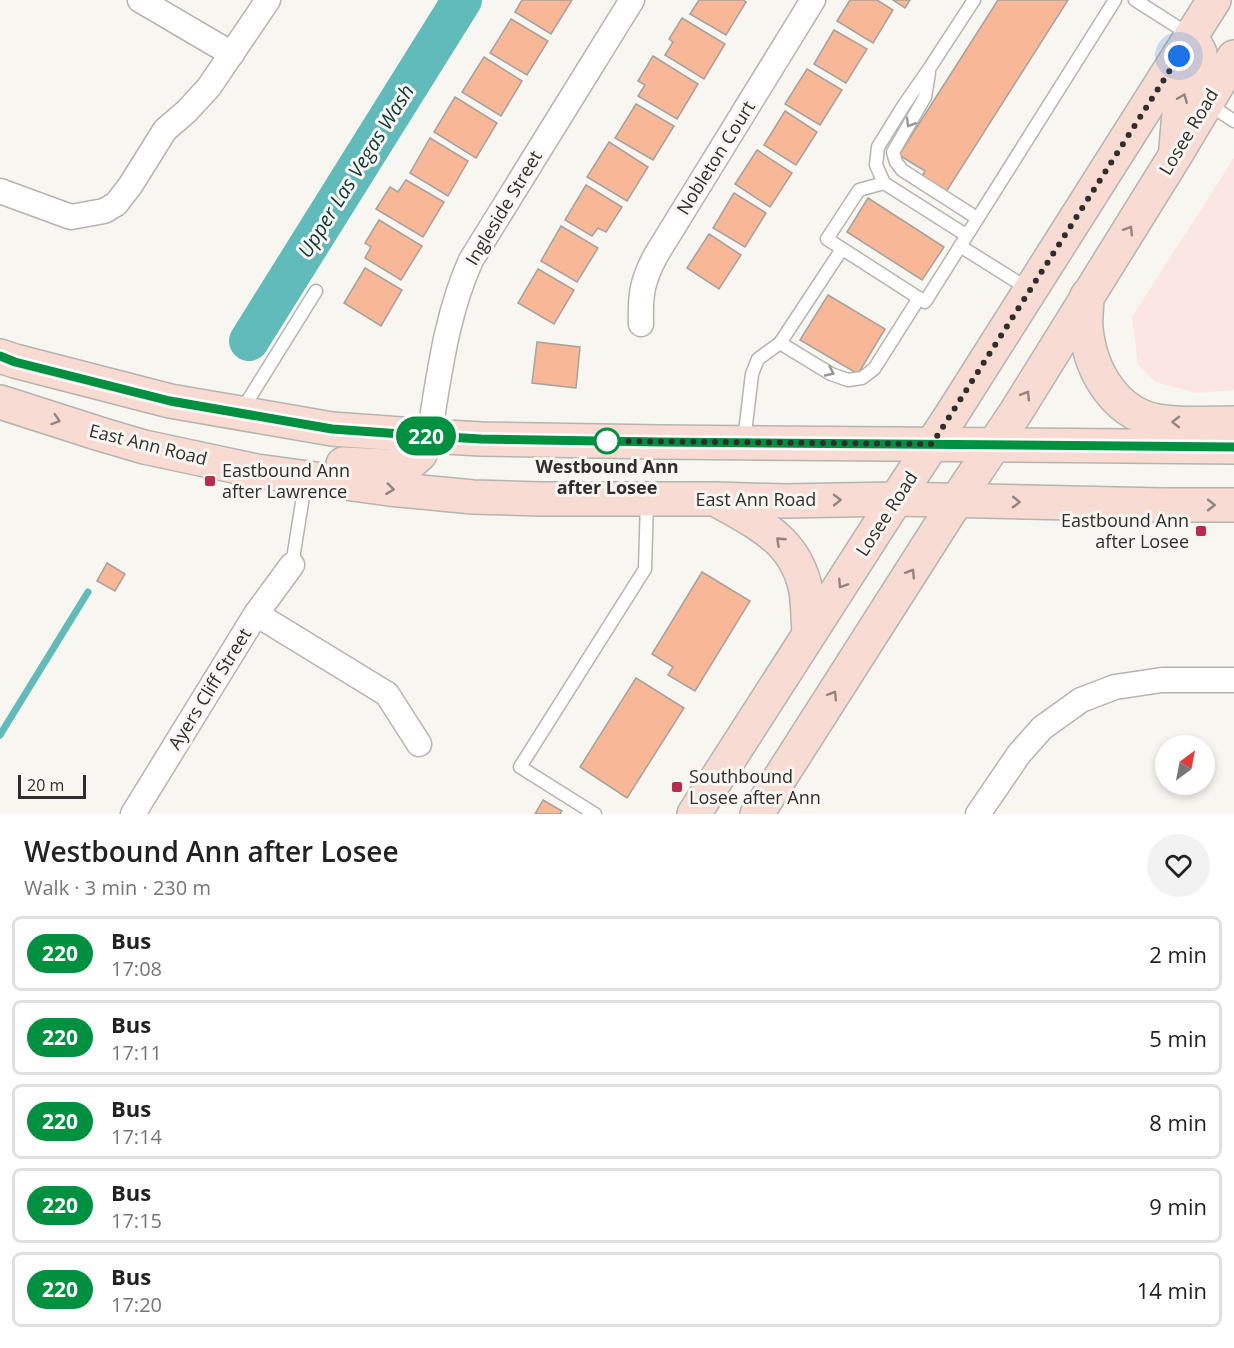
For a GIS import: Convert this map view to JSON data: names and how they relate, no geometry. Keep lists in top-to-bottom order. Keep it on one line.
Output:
{"streets":{"main road":["Losee Road","East Ann Road"],"street":["Nobleton Court","Ingleside Street","Ayers Cliff Street"]},"crossings":[["Losee Road","East Ann Road"]],"water":["Upper Las Vegas Wash"],"places":{"other":["Westbound Ann after Losee"],"transit":["Eastbound Ann after Lawrence","Eastbound Ann after Losee","Southbound Losee after Ann"]},"lines":["bus line 220"],"scale_bar":"20 m","north":"top right","page":{"on_map":"220","scale":"20 m","heading":["Westbound Ann after Losee","Walk · 3 min · 230 m"],"list":[{"mark":"220","name":"Bus","note":"17:08","value":"2 min"},{"mark":"220","name":"Bus","note":"17:11","value":"5 min"},{"mark":"220","name":"Bus","note":"17:14","value":"8 min"},{"mark":"220","name":"Bus","note":"17:15","value":"9 min"},{"mark":"220","name":"Bus","note":"17:20","value":"14 min"}]}}
